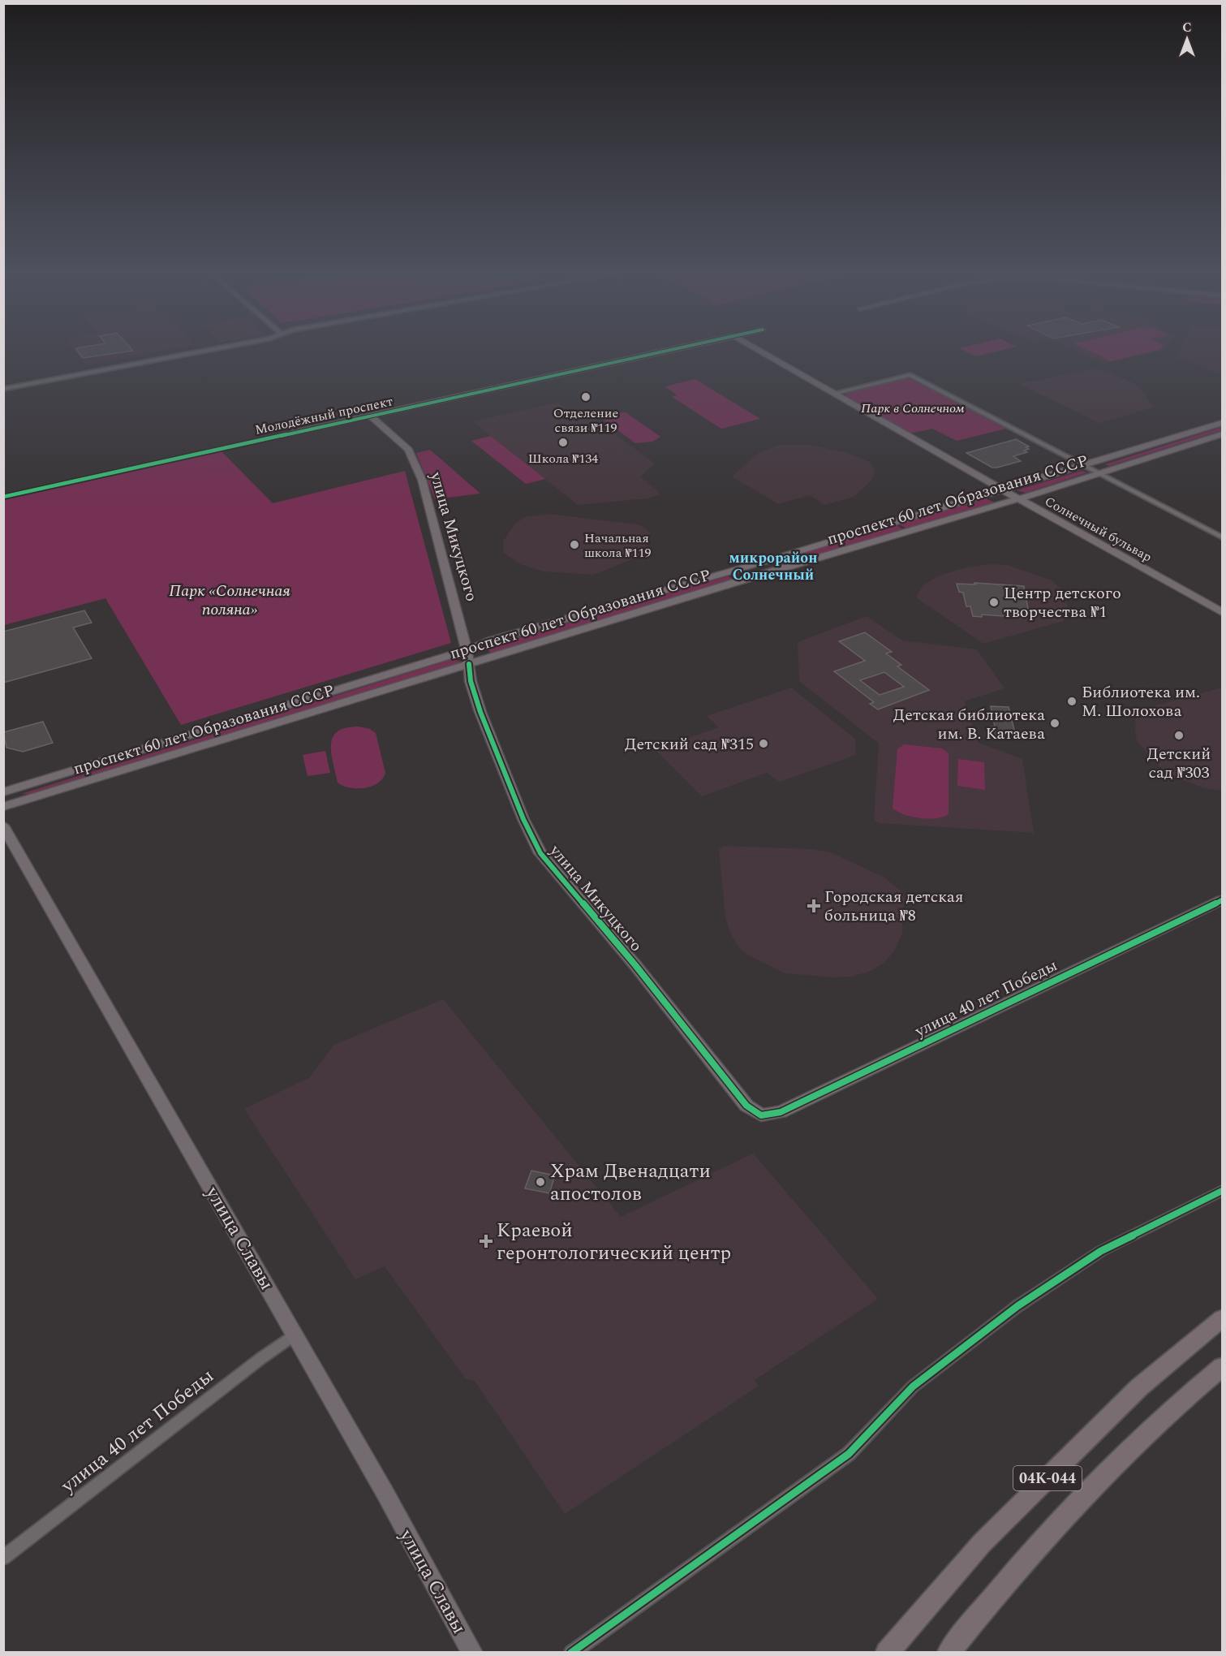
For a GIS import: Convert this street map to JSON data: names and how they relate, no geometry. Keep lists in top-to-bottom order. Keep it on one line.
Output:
{"streets":{"main road":["Молодёжный проспект","проспект 60 лет Образования СССР","Солнечный бульвар","улица Микуцкого","улица 40 лет Победы","улица Славы","04К-044"]},"crossings":[["Молодёжный проспект","улица Микуцкого"],["проспект 60 лет Образования СССР","Солнечный бульвар"],["проспект 60 лет Образования СССР","улица Микуцкого"],["улица Микуцкого","улица 40 лет Победы"],["улица 40 лет Победы","улица Славы"]],"districts":["микрорайон Солнечный"],"parks":["Парк в Солнечном","Парк «Солнечная поляна»"],"places":{"other":["Отделение связи №119","Школа №134","Начальная школа №119","Центр детского творчества №1","Библиотека им. М. Шолохова","Детская библиотека им. В. Катаева","Детский сад №303","Детский сад №315","Храм Двенадцати апостолов"],"health":["Городская детская больница №8","Краевой геронтологический центр"]},"north":"top"}
